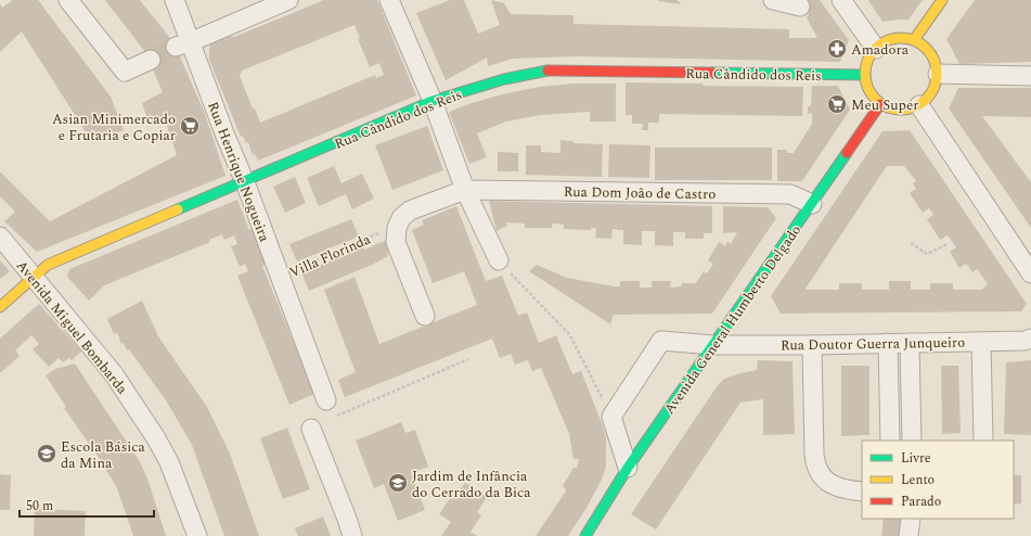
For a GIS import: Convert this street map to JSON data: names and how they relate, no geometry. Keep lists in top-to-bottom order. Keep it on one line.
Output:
{"streets":{"street":["Rua Cândido dos Reis","Rua Henrique Nogueira","Rua Dom João de Castro","Avenida General Humberto Delgado","Avenida Miguel Bombarda","Rua Doutor Guerra Junqueiro"],"path":["Villa Florinda"]},"crossings":[["Rua Cândido dos Reis","Rua Henrique Nogueira"],["Rua Cândido dos Reis","Avenida General Humberto Delgado"],["Rua Cândido dos Reis","Avenida Miguel Bombarda"],["Rua Henrique Nogueira","Villa Florinda"],["Rua Dom João de Castro","Avenida General Humberto Delgado"],["Avenida General Humberto Delgado","Rua Doutor Guerra Junqueiro"]],"places":{"pharmacy":["Amadora"],"supermarket":["Meu Super","Asian Minimercado e Frutaria e Copiar"],"school or university":["Escola Básica da Mina","Jardim de Infância do Cerrado da Bica"]},"legend":["Livre","Lento","Parado"],"scale_bar":"50 m"}
